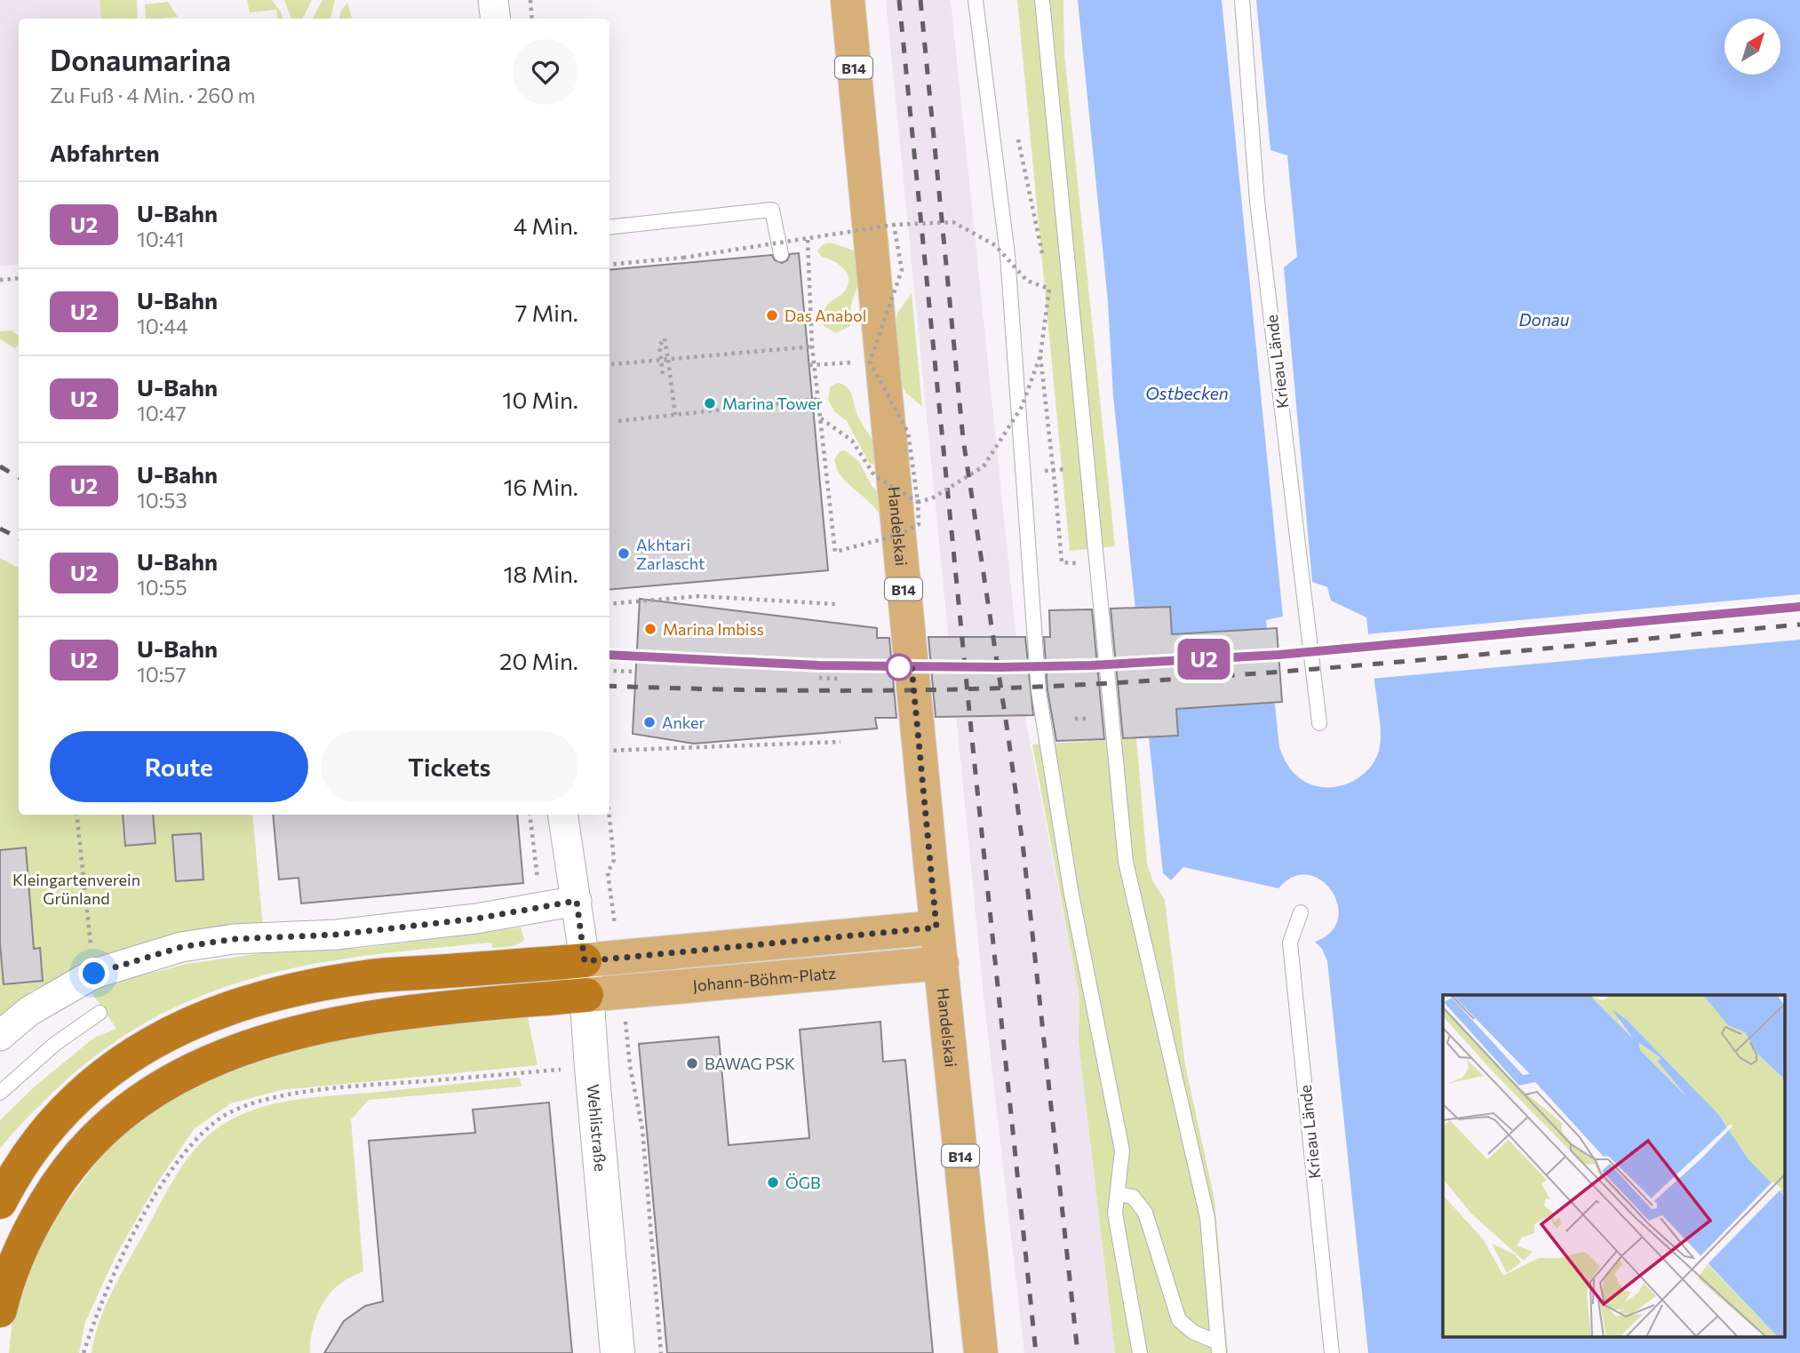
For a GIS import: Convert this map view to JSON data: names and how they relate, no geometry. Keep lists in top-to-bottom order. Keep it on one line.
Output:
{"streets":{"main road":["B14","Handelskai","Johann-Böhm-Platz"],"street":["Wehlistraße"],"lane":["Krieau Lände"]},"crossings":[["Handelskai","Johann-Böhm-Platz"],["Johann-Böhm-Platz","Wehlistraße"]],"water":["Donau","Ostbecken"],"parks":["Kleingartenverein Grünland"],"places":["Das Anabol","Marina Tower","Akhtari Zarlascht","Marina Imbiss","Anker","BAWAG PSK","ÖGB"],"lines":["metro line U2"],"north":"top right","page":{"on_map":"U2","heading":[["Donaumarina","Zu Fuß · 4 Min. · 260 m"],"Abfahrten"],"list":[{"mark":"U2","name":"U-Bahn","note":"10:41","value":"4 Min."},{"mark":"U2","name":"U-Bahn","note":"10:44","value":"7 Min."},{"mark":"U2","name":"U-Bahn","note":"10:47","value":"10 Min."},{"mark":"U2","name":"U-Bahn","note":"10:53","value":"16 Min."},{"mark":"U2","name":"U-Bahn","note":"10:55","value":"18 Min."},{"mark":"U2","name":"U-Bahn","note":"10:57","value":"20 Min."}],"buttons":["Route","Tickets"]}}
